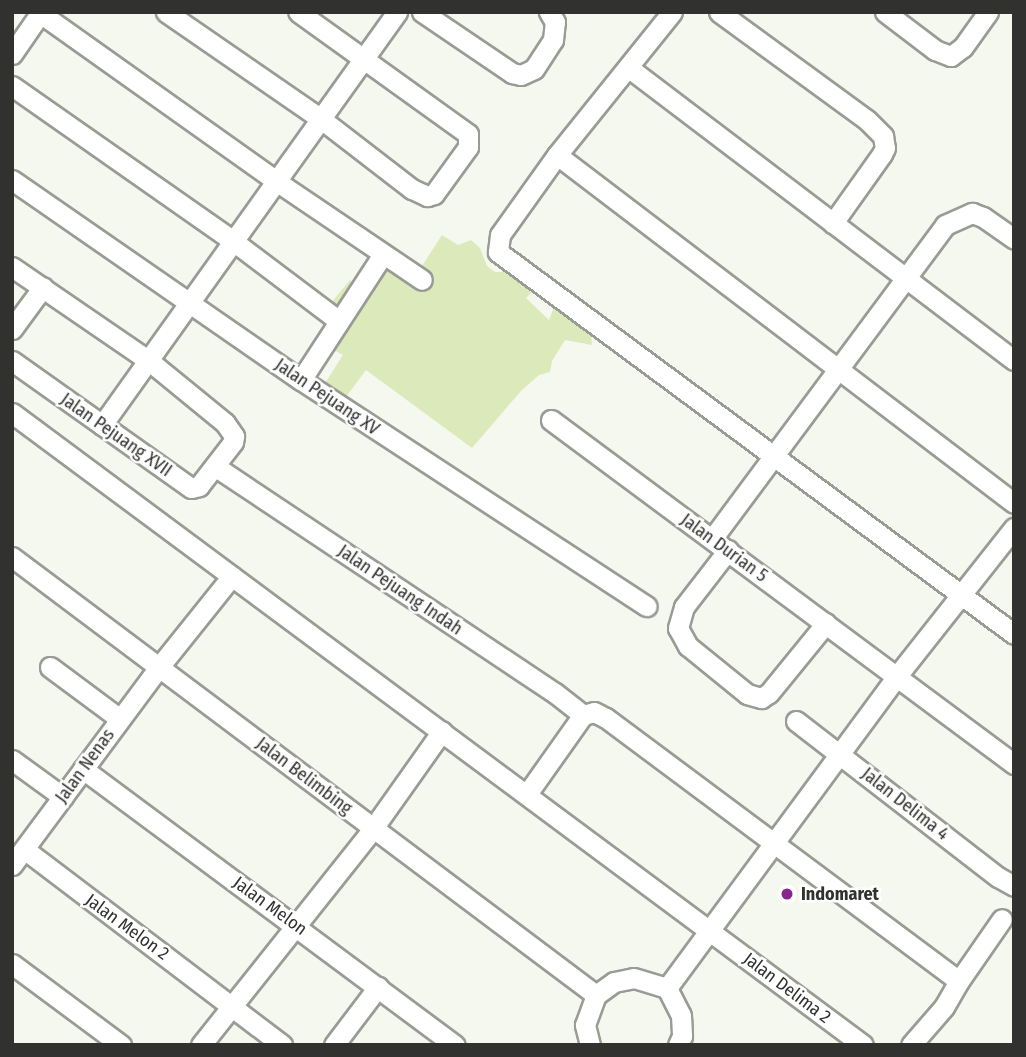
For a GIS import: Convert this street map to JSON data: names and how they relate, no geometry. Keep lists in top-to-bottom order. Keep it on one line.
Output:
{"streets":{"street":["Jalan Pejuang XV","Jalan Pejuang XVII","Jalan Durian 5","Jalan Pejuang Indah","Jalan Nenas","Jalan Belimbing","Jalan Delima 4","Jalan Melon","Jalan Melon 2","Jalan Delima 2"]},"crossings":[["Jalan Pejuang XVII","Jalan Pejuang Indah"],["Jalan Nenas","Jalan Belimbing"],["Jalan Nenas","Jalan Melon"],["Jalan Nenas","Jalan Melon 2"],["Jalan Nenas","Jalan Delima 2"]],"places":["Indomaret"]}
